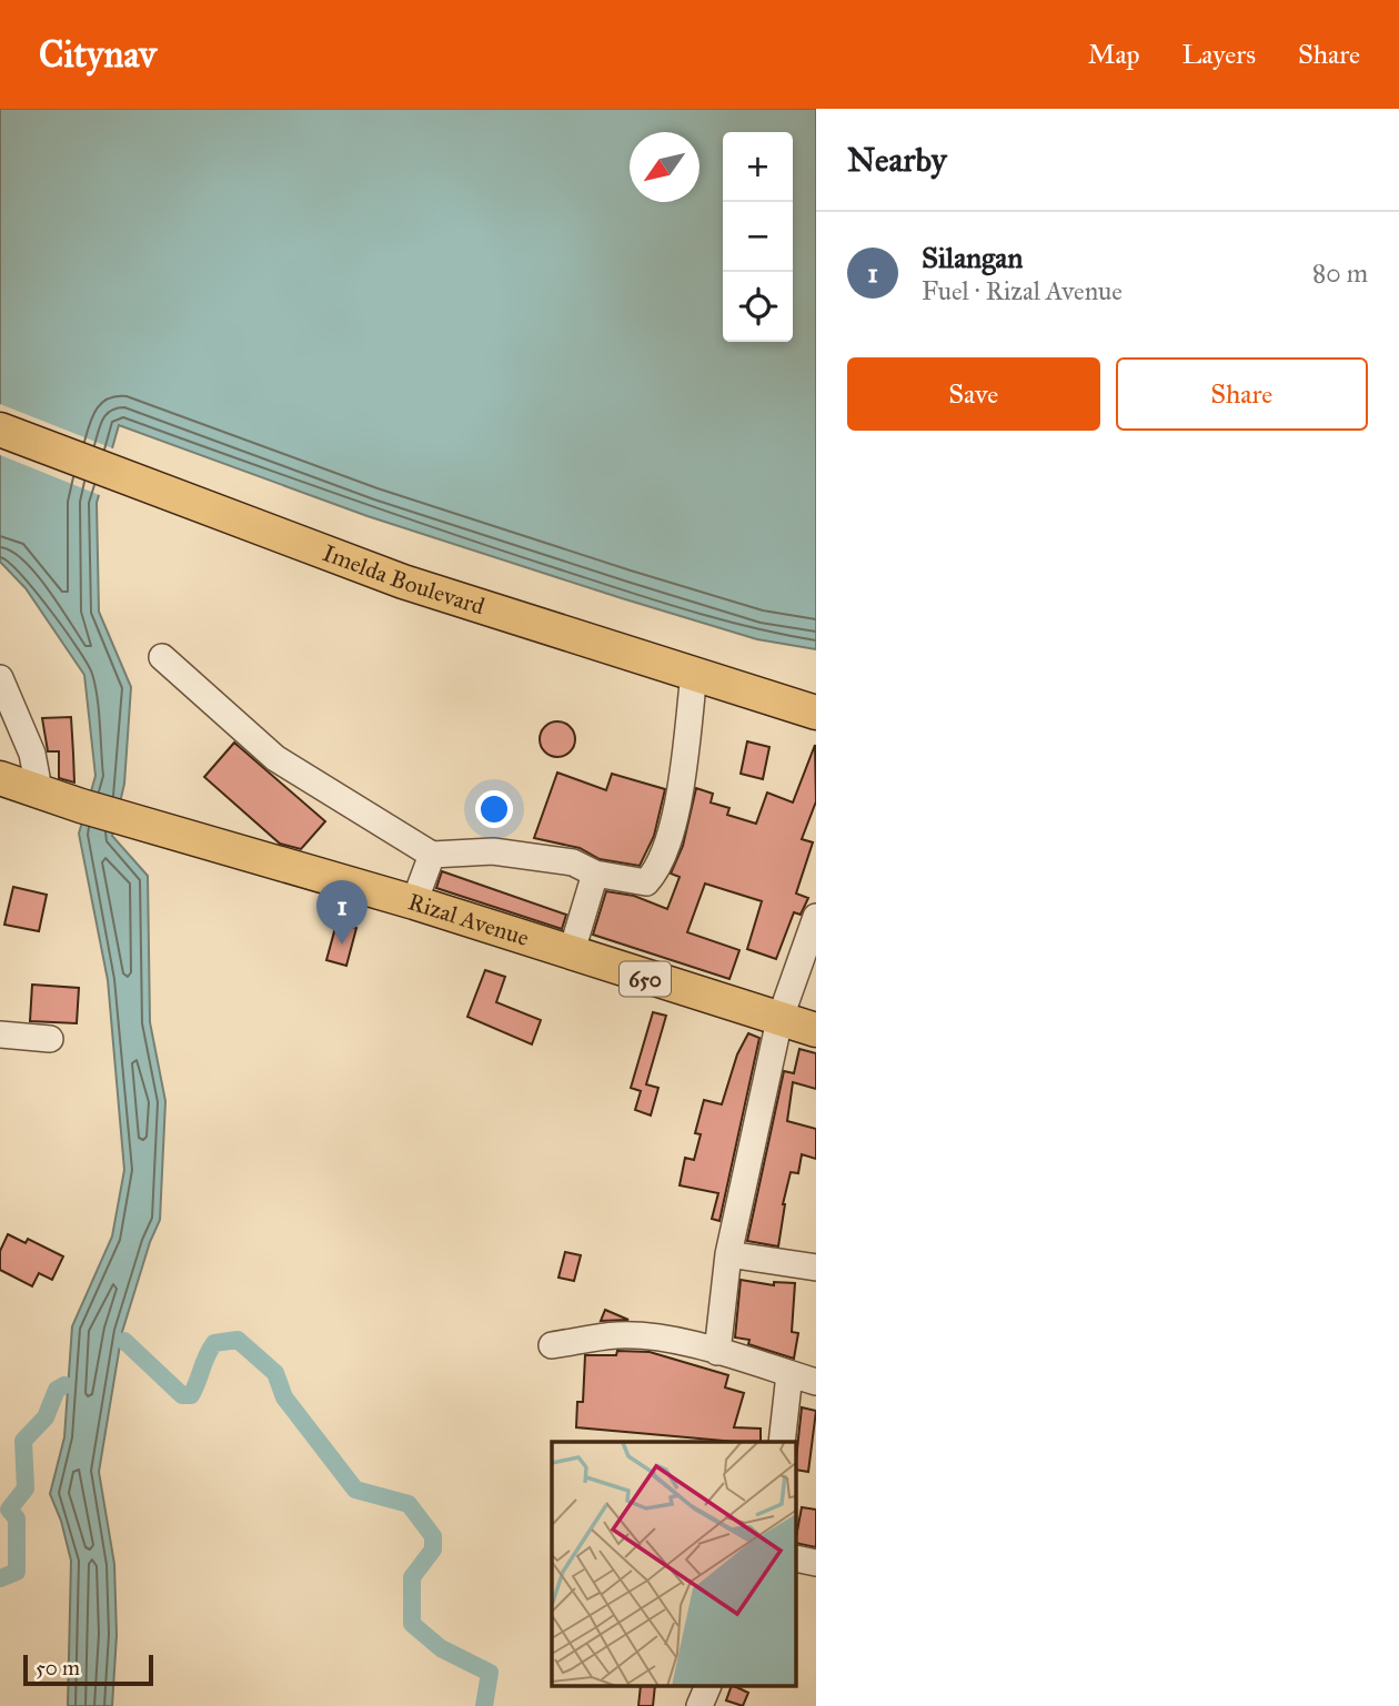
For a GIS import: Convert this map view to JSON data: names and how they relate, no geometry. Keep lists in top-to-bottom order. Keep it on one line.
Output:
{"streets":{"main road":["Imelda Boulevard","Rizal Avenue","650"]},"crossings":[["Rizal Avenue","650"]],"scale_bar":"50 m","north":"bottom left","page":{"header":"Citynav","nav":["Map","Layers","Share"],"heading":"Nearby","map_buttons":["+","−"],"list":[{"mark":"1","name":"Silangan","note":"Fuel · Rizal Avenue","value":"80 m"}],"buttons":["Save","Share"],"pins":"1","scale":"50 m"}}
